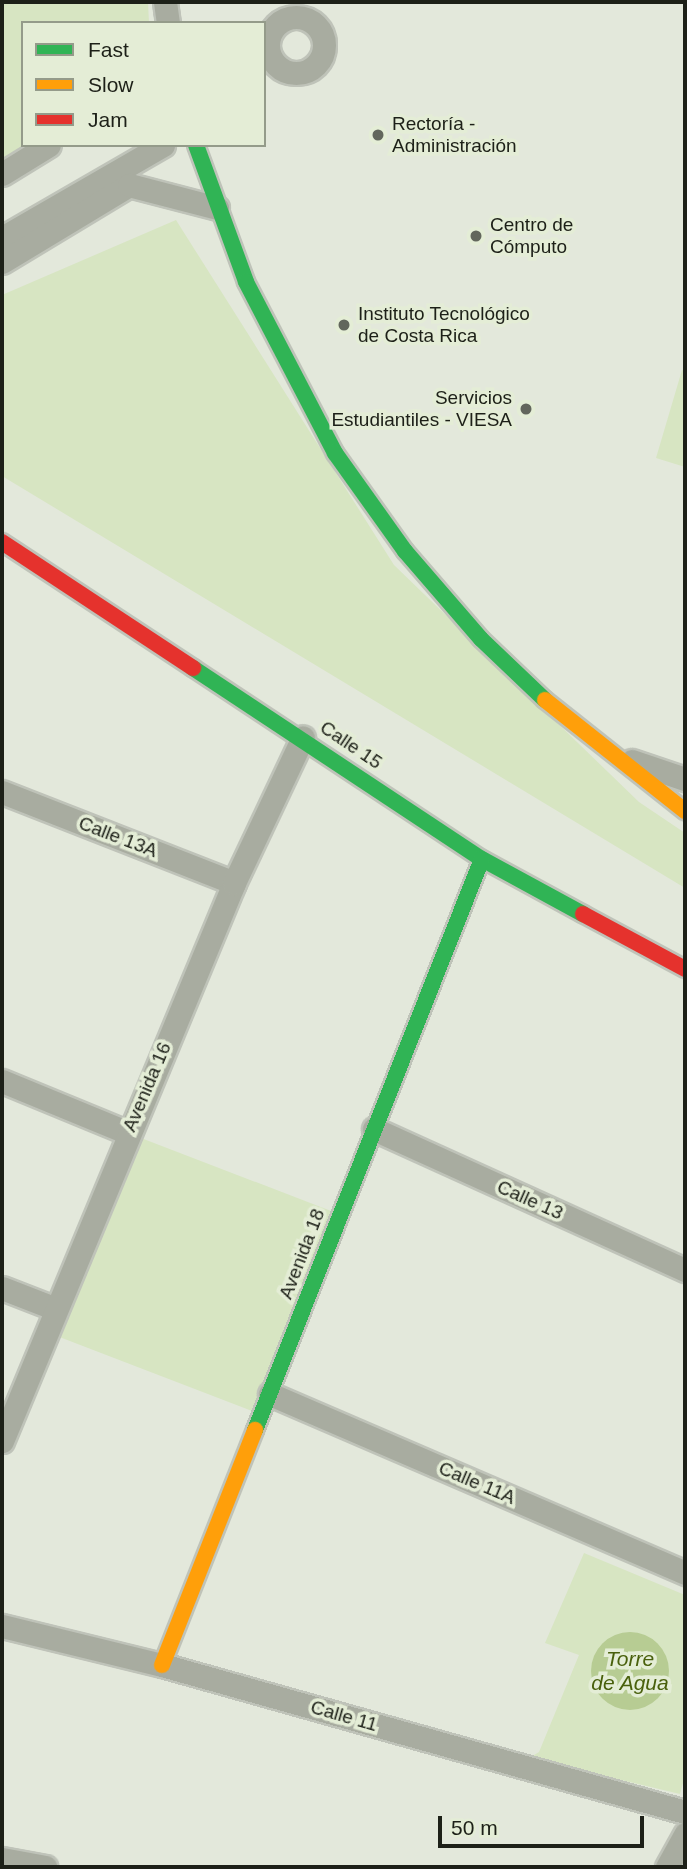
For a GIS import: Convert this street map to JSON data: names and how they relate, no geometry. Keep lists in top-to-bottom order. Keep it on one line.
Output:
{"streets":{"street":["Calle 15","Calle 13A","Avenida 16","Calle 13","Avenida 18","Calle 11A","Calle 11"]},"crossings":[["Calle 15","Avenida 16"],["Calle 15","Avenida 18"],["Calle 13A","Avenida 16"],["Calle 13","Avenida 18"],["Avenida 18","Calle 11A"],["Avenida 18","Calle 11"]],"water":["Torre de Agua"],"places":["Rectoría - Administración","Centro de Cómputo","Instituto Tecnológico de Costa Rica","Servicios Estudiantiles - VIESA"],"legend":["Fast","Slow","Jam"],"scale_bar":"50 m"}
